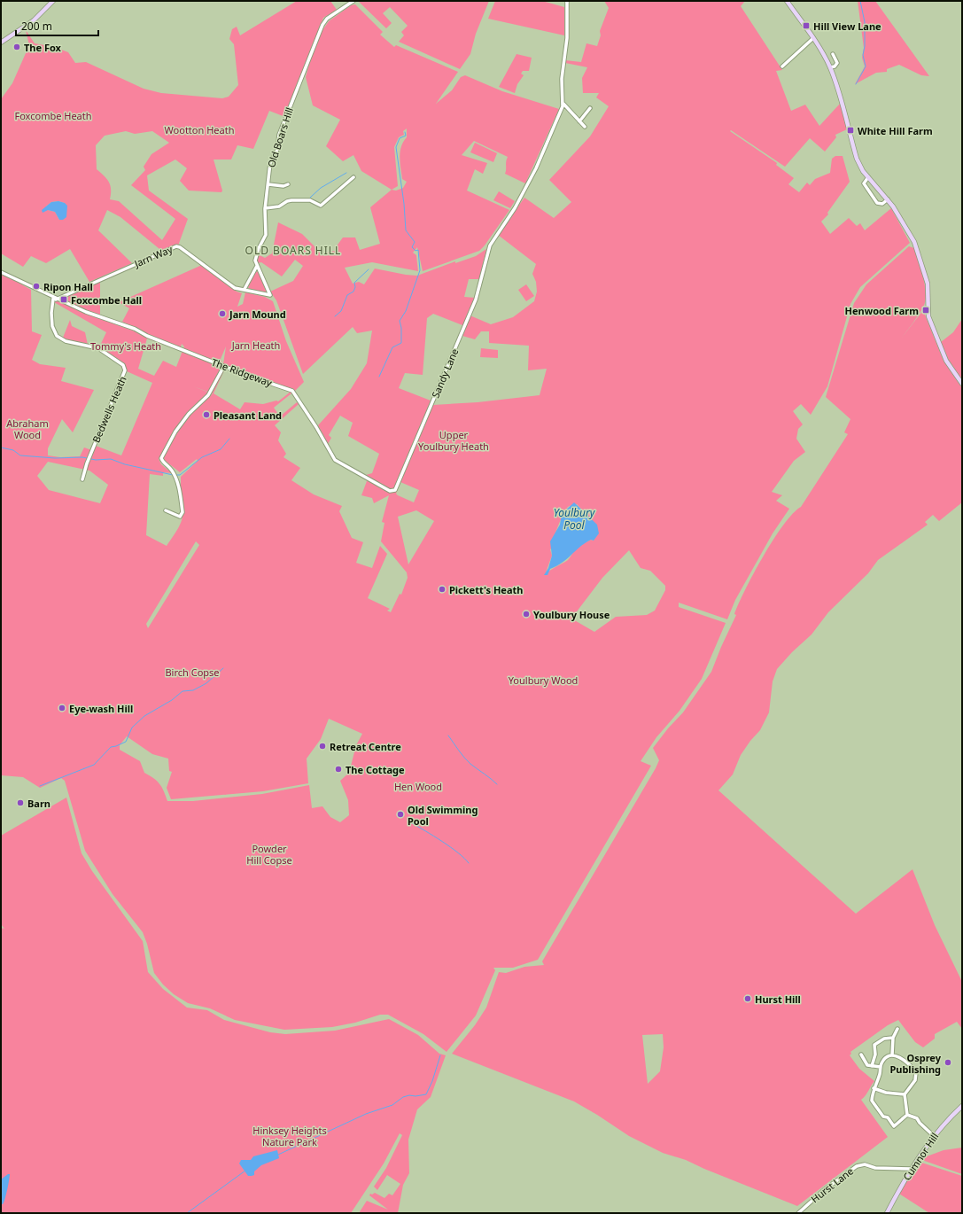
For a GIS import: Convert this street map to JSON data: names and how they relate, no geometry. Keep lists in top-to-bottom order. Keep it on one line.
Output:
{"streets":{"main road":["Cumnor Hill"],"street":["Old Boars Hill","Jarn Way","The Ridgeway","Sandy Lane","Bedwells Heath","Hurst Lane"]},"crossings":[["Old Boars Hill","Jarn Way"],["Jarn Way","The Ridgeway"],["Jarn Way","Bedwells Heath"],["The Ridgeway","Sandy Lane"],["The Ridgeway","Bedwells Heath"],["Cumnor Hill","Hurst Lane"]],"districts":["OLD BOARS HILL"],"water":["Youlbury Pool"],"parks":["Foxcombe Heath","Wootton Heath","Jarn Heath","Tommy's Heath","Abraham Wood","Upper Youlbury Heath","Birch Copse","Youlbury Wood","Hen Wood","Powder Hill Copse","Hinksey Heights Nature Park"],"places":{"transit":["Hill View Lane","White Hill Farm","Foxcombe Hall","Henwood Farm"],"other":["The Fox","Ripon Hall","Jarn Mound","Pleasant Land","Pickett's Heath","Youlbury House","Eye-wash Hill","Retreat Centre","The Cottage","Barn","Old Swimming Pool","Hurst Hill","Osprey Publishing"]},"scale_bar":"200 m"}
